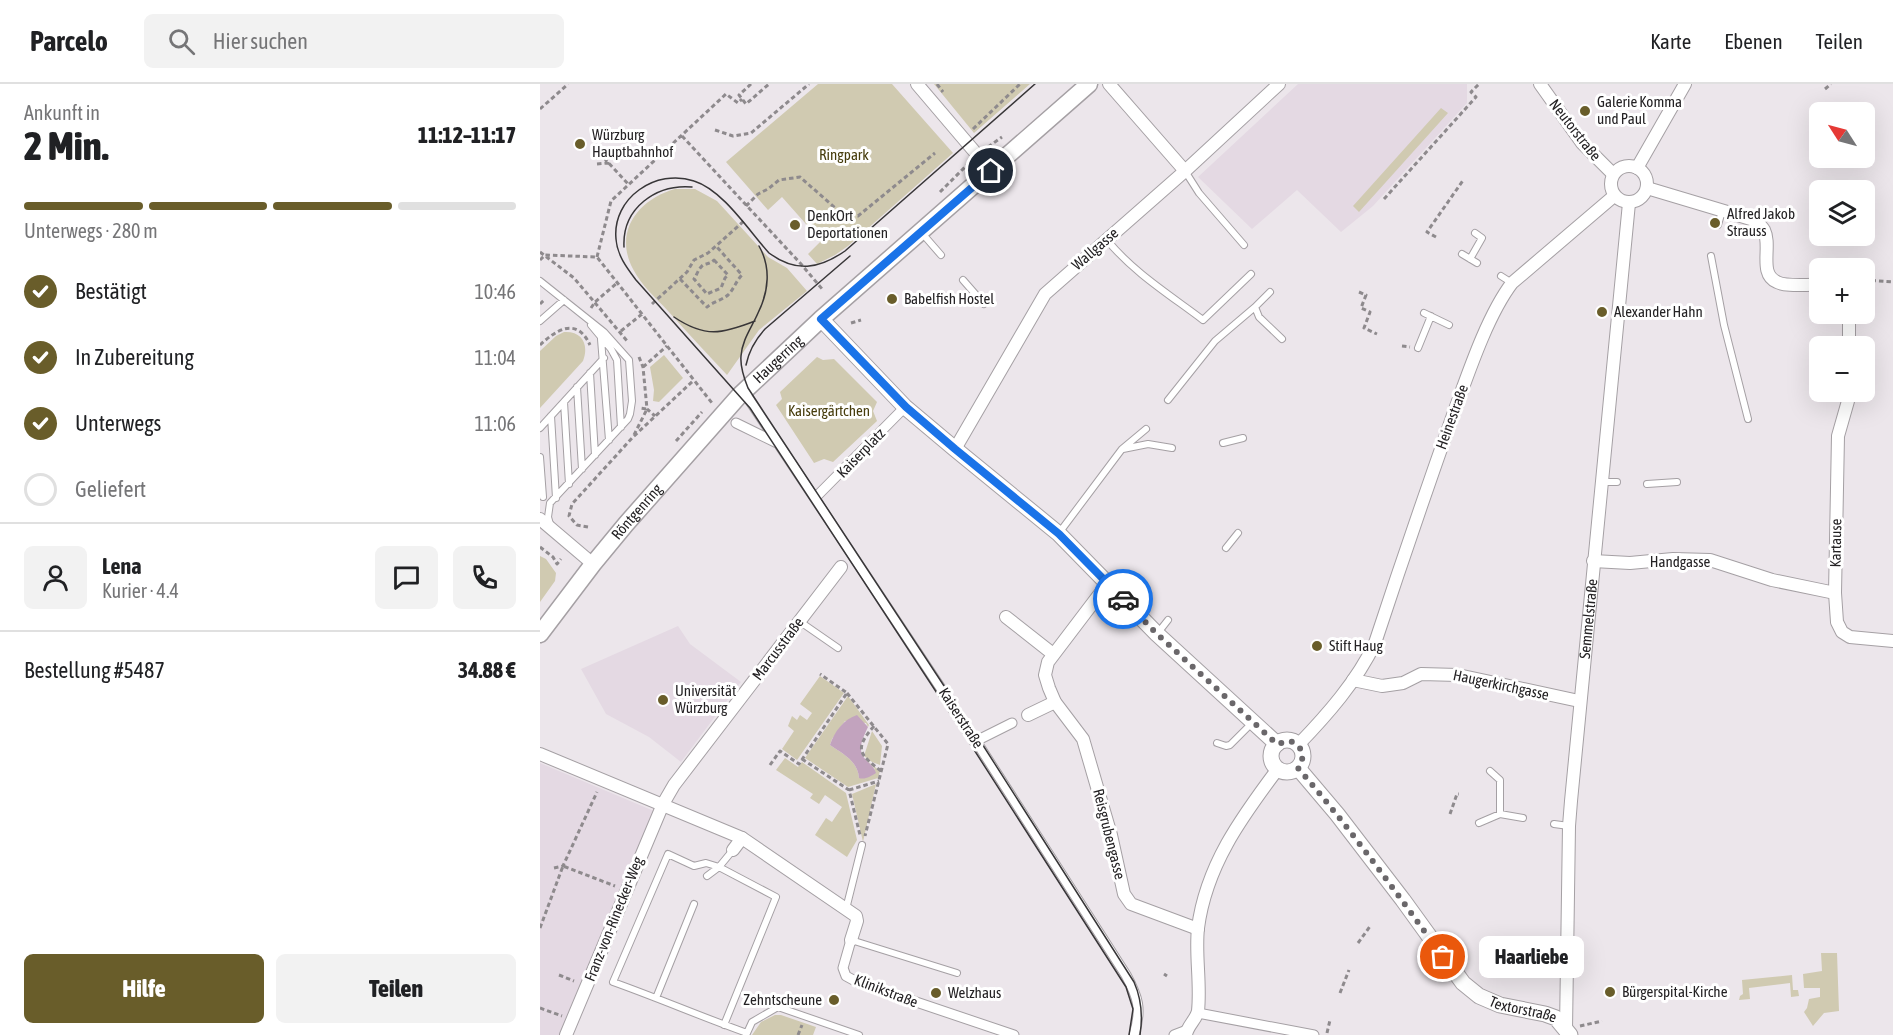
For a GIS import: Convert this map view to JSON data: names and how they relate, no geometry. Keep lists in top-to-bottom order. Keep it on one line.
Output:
{"streets":{"main road":["Haugerring","Röntgenring"],"street":["Neutorstraße","Wallgasse","Heinestraße","Kaiserplatz","Kartause","Handgasse","Semmelstraße","Marcusstraße","Haugerkirchgasse","Kaiserstraße","Reisgrubengasse","Franz-von-Rinecker-Weg","Klinikstraße","Textorstraße"]},"crossings":[["Neutorstraße","Heinestraße"],["Neutorstraße","Semmelstraße"],["Haugerring","Röntgenring"],["Haugerring","Kaiserstraße"],["Heinestraße","Semmelstraße"],["Heinestraße","Haugerkirchgasse"],["Heinestraße","Textorstraße"],["Kaiserplatz","Kaiserstraße"],["Röntgenring","Kaiserstraße"],["Kartause","Handgasse"],["Handgasse","Semmelstraße"],["Semmelstraße","Haugerkirchgasse"],["Semmelstraße","Textorstraße"],["Marcusstraße","Kaiserstraße"],["Marcusstraße","Franz-von-Rinecker-Weg"]],"parks":["Ringpark","Kaisergärtchen"],"places":["Galerie Komma und Paul","Würzburg Hauptbahnhof","Alfred Jakob Strauss","DenkOrt Deportationen","Babelfish Hostel","Alexander Hahn","Stift Haug","Universität Würzburg","Haarliebe","Bürgerspital-Kirche","Welzhaus","Zehntscheune"],"north":"top left","page":{"header":"Parcelo","search":"Hier suchen","nav":["Karte","Ebenen","Teilen"],"heading":["2 Min.","Ankunft in","11:12–11:17"],"panel":["Lena","Kurier · 4.4","Bestellung #5487","34.88 €"],"map_buttons":["+","−"],"bar":"Unterwegs · 280 m","list":[["Bestätigt","10:46"],["In Zubereitung","11:04"],["Unterwegs","11:06"],"Geliefert"],"bubble":"Haarliebe","buttons":["Hilfe","Teilen"]}}
